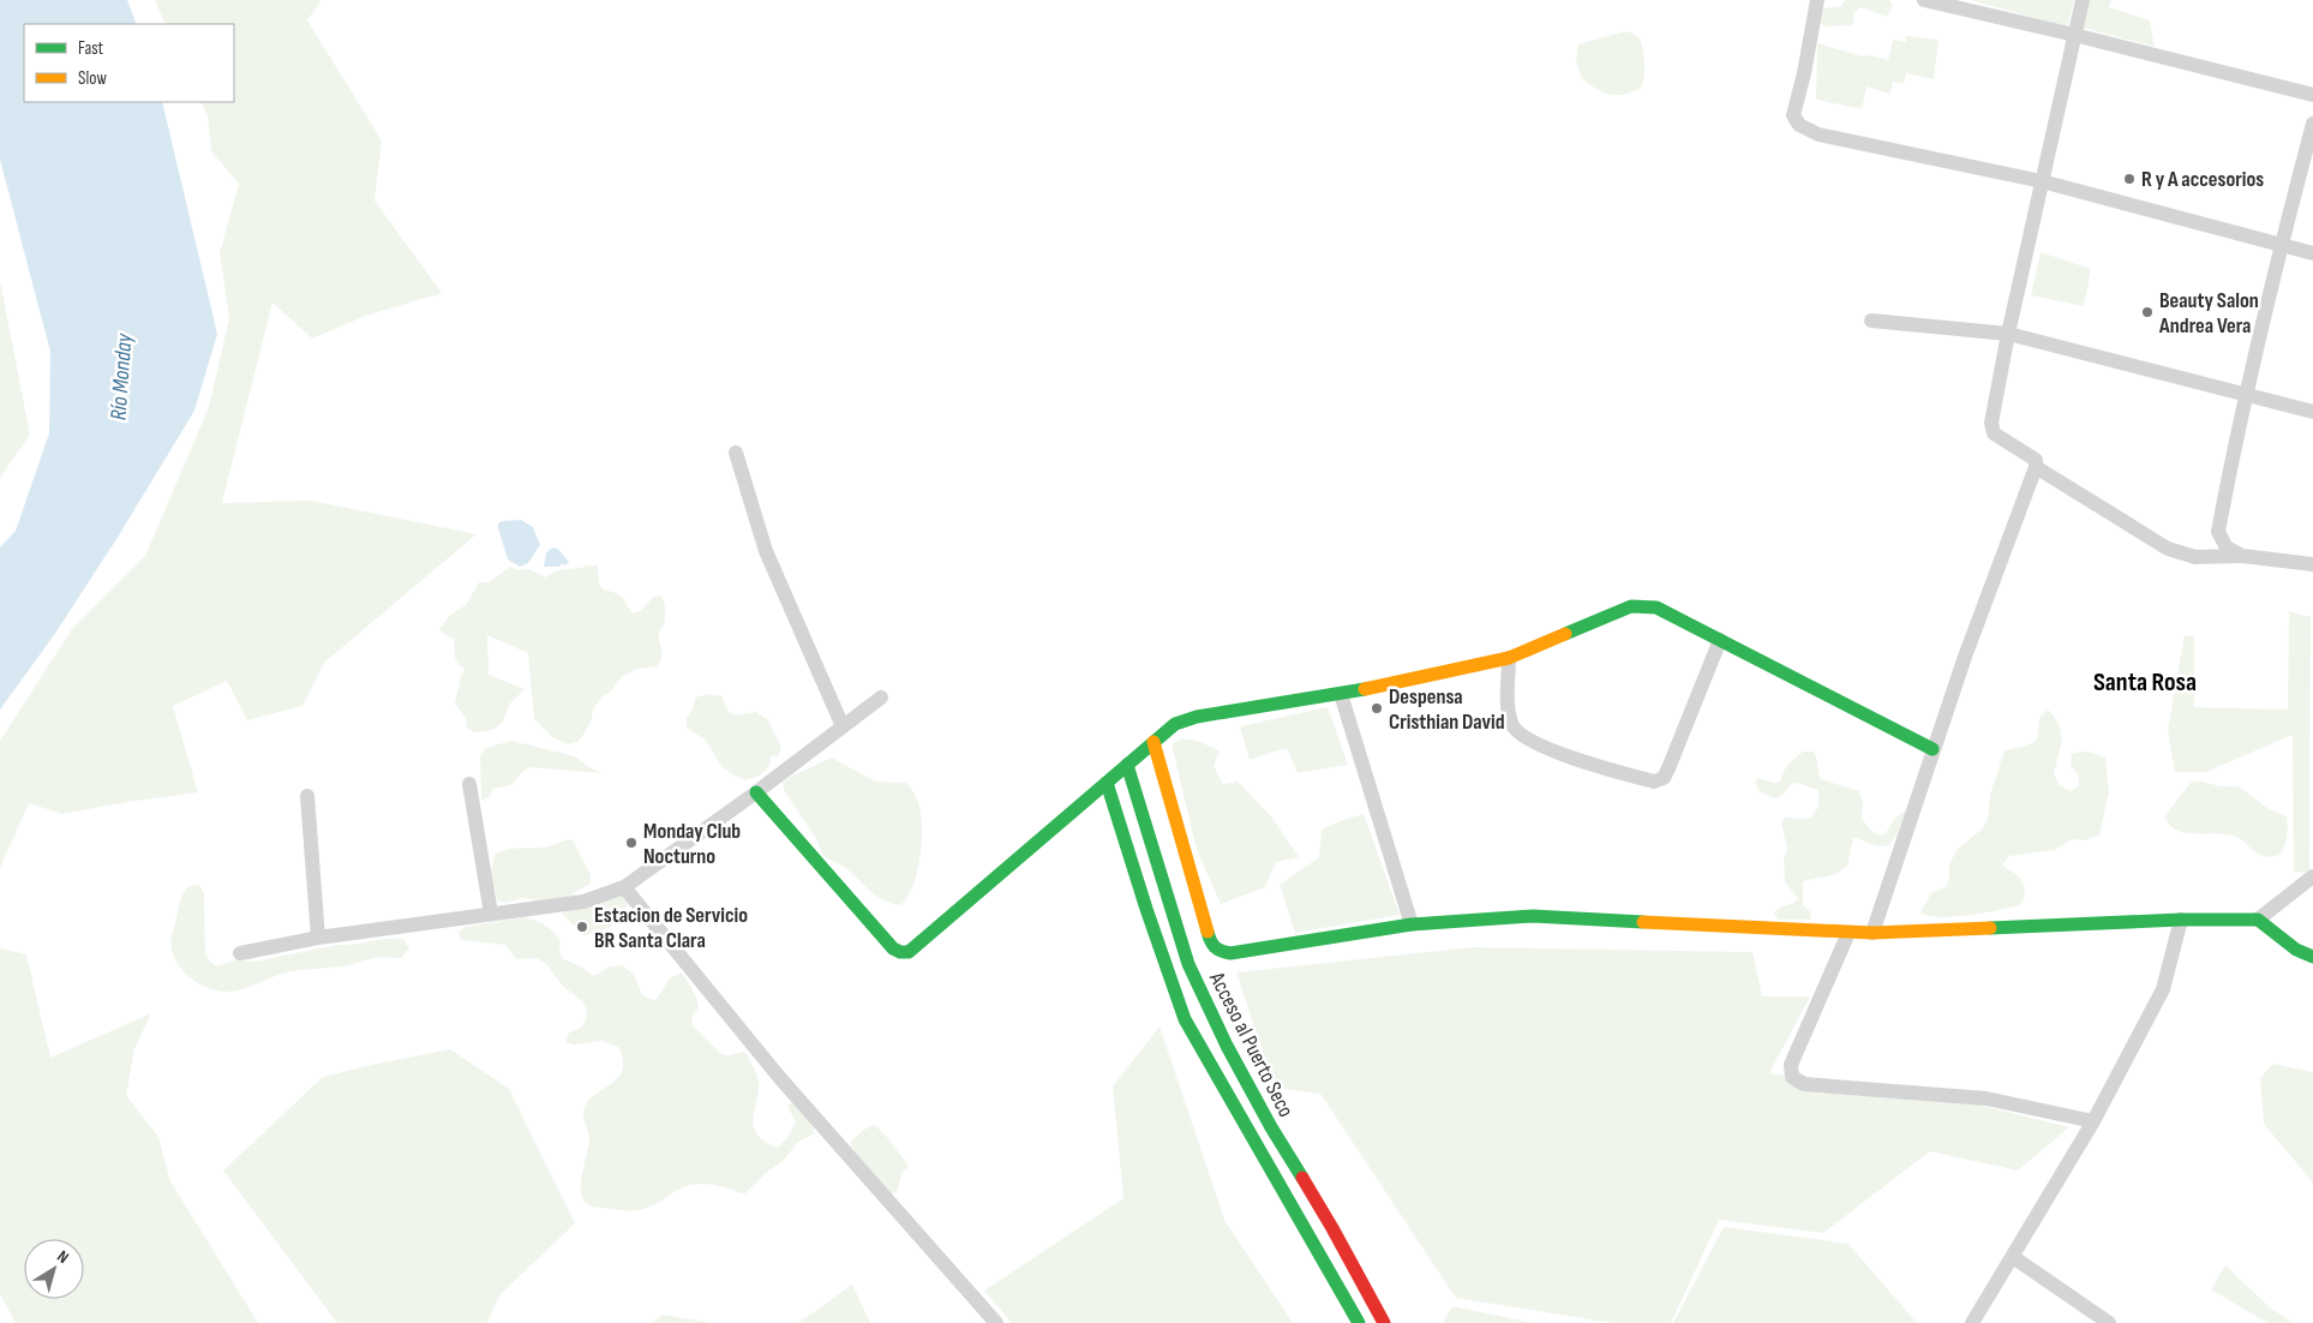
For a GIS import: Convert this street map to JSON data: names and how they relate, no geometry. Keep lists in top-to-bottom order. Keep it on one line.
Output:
{"streets":{"street":["Acceso al Puerto Seco"]},"districts":["Santa Rosa"],"water":["Río Monday"],"places":["R y A accesorios","Beauty Salon Andrea Vera","Despensa Cristhian David","Monday Club Nocturno","Estacion de Servicio BR Santa Clara"],"legend":["Fast","Slow"],"north":"top right"}
